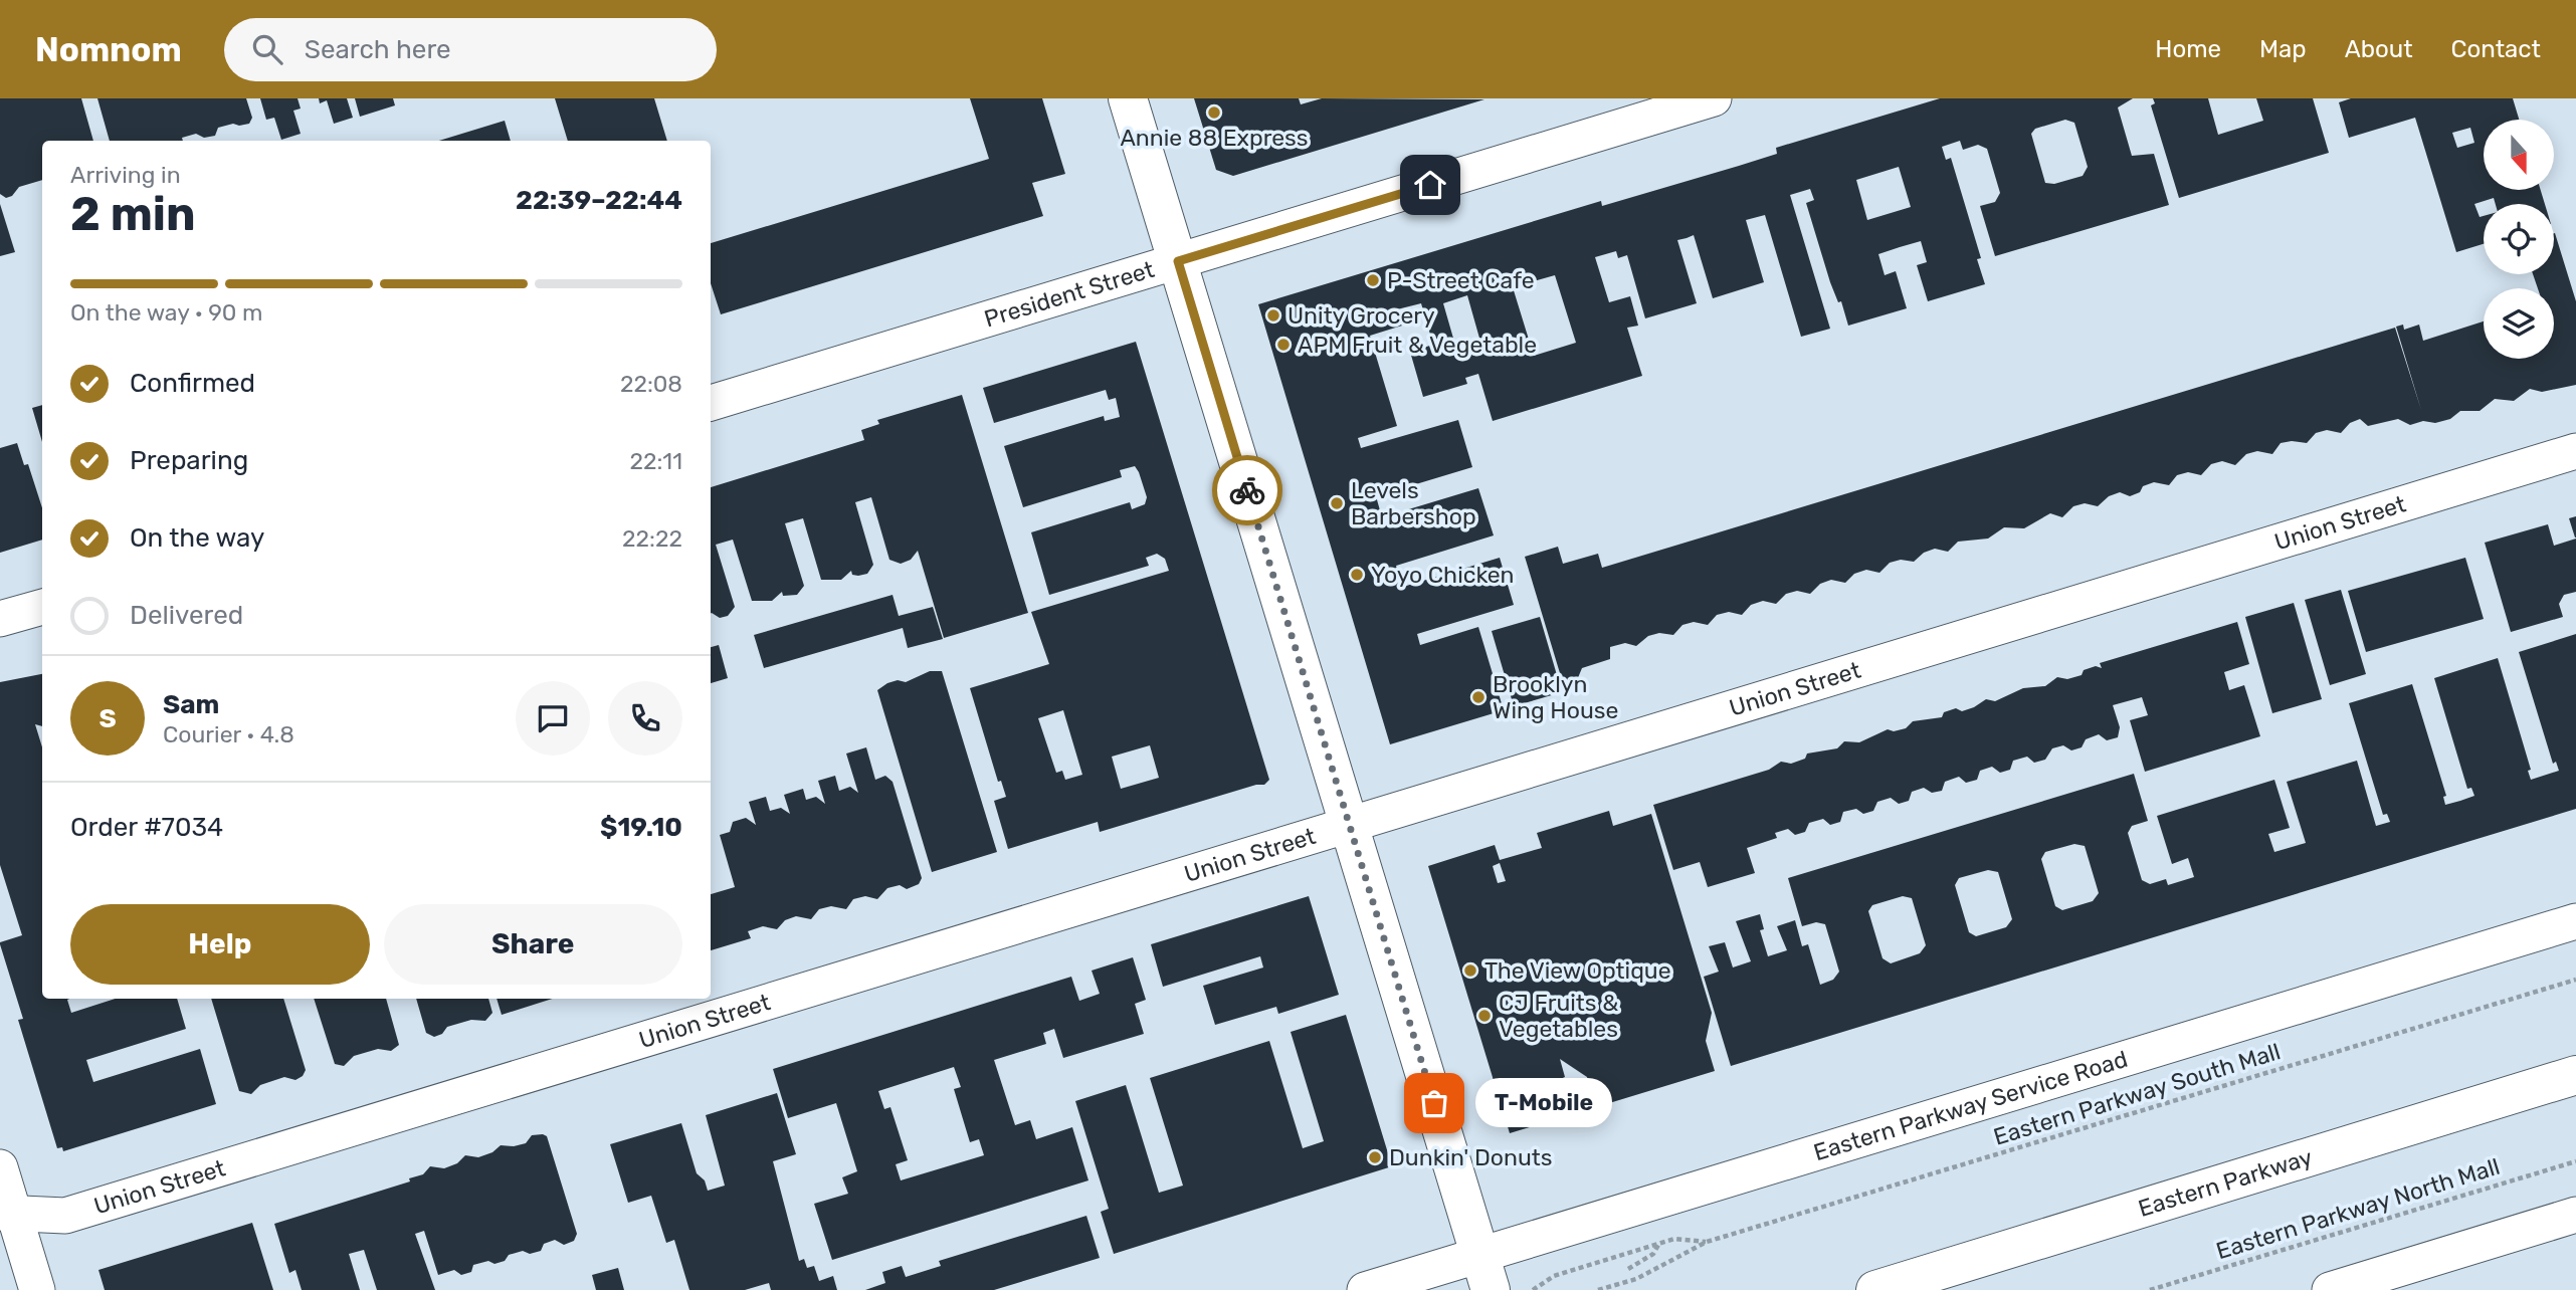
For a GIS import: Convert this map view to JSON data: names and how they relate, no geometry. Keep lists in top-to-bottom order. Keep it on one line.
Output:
{"streets":{"main road":["Eastern Parkway"],"street":["President Street","Union Street","Eastern Parkway Service Road"],"path":["Eastern Parkway South Mall","Eastern Parkway North Mall"]},"places":["Annie 88 Express","P-Street Cafe","Unity Grocery","APM Fruit & Vegetable","Levels Barbershop","Yoyo Chicken","Brooklyn Wing House","The View Optique","CJ Fruits & Vegetables","T-Mobile","Dunkin' Donuts"],"north":"bottom","page":{"header":"Nomnom","search":"Search here","nav":["Home","Map","About","Contact"],"heading":["2 min","Arriving in","22:39–22:44"],"panel":["Sam","Courier · 4.8","Order #7034","$19.10"],"bar":"On the way · 90 m","list":[["Confirmed","22:08"],["Preparing","22:11"],["On the way","22:22"],"Delivered"],"round":"S","buttons":["Help","Share"],"bubble":"T-Mobile"}}
